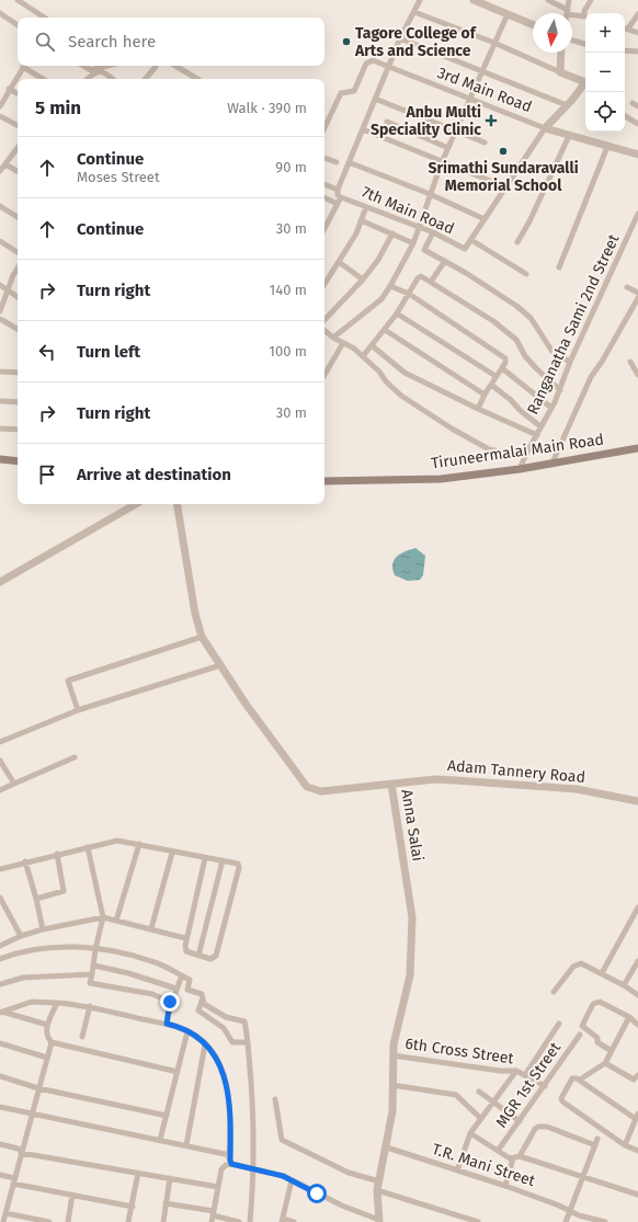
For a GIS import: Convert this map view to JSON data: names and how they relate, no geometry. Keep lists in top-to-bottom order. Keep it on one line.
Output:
{"streets":{"main road":["Tiruneermalai Main Road"],"street":["3rd Main Road","7th Main Road","Ranganatha Sami 2nd Street","Adam Tannery Road","Anna Salai","6th Cross Street","MGR 1st Street","T.R. Mani Street"]},"crossings":[["Ranganatha Sami 2nd Street","Tiruneermalai Main Road"],["Adam Tannery Road","Anna Salai"],["Anna Salai","6th Cross Street"],["Anna Salai","T.R. Mani Street"],["6th Cross Street","MGR 1st Street"]],"places":{"other":["Tagore College of Arts and Science","Srimathi Sundaravalli Memorial School"],"health":["Anbu Multi Speciality Clinic"]},"north":"bottom","page":{"map_buttons":["+","−"],"search":"Search here","heading":["5 min","Walk · 390 m"],"list":[["Continue","Moses Street","90 m"],["Continue","30 m"],["Turn right","140 m"],["Turn left","100 m"],["Turn right","30 m"],"Arrive at destination"]}}
